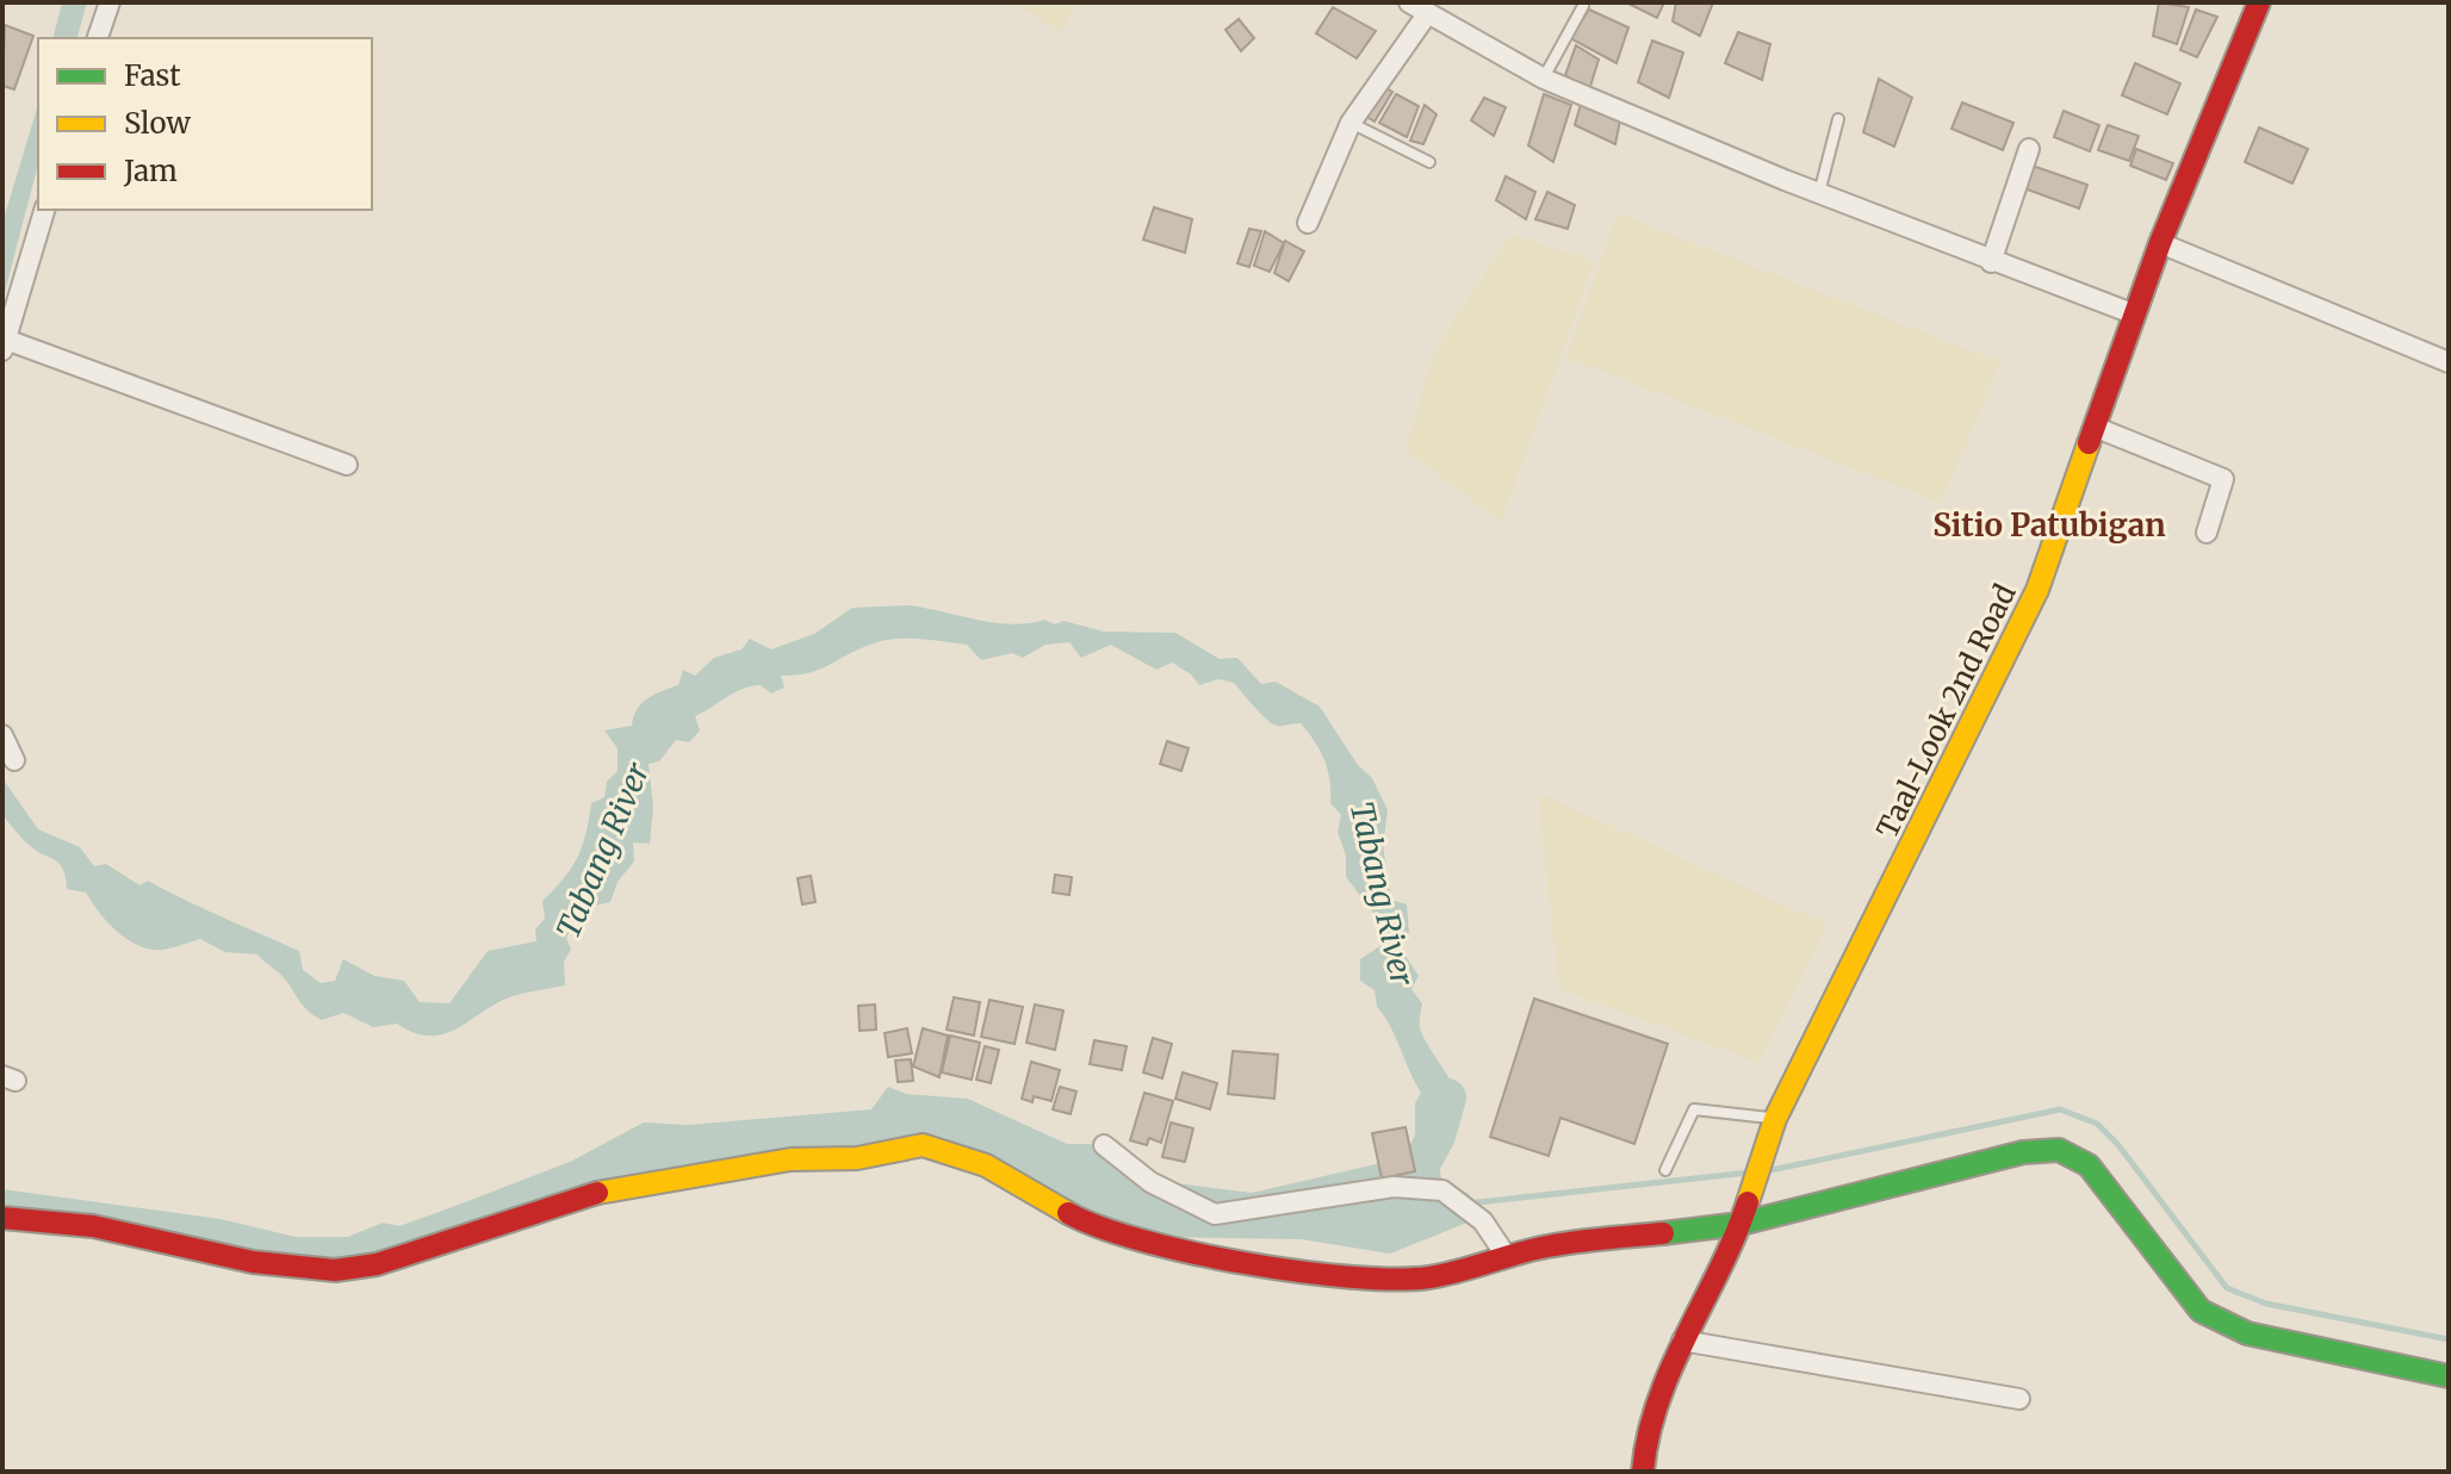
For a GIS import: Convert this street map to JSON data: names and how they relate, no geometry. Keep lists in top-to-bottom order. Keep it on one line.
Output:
{"streets":{"street":["Taal-Look 2nd Road"]},"districts":["Sitio Patubigan"],"water":["Tabang River"],"legend":["Fast","Slow","Jam"]}
